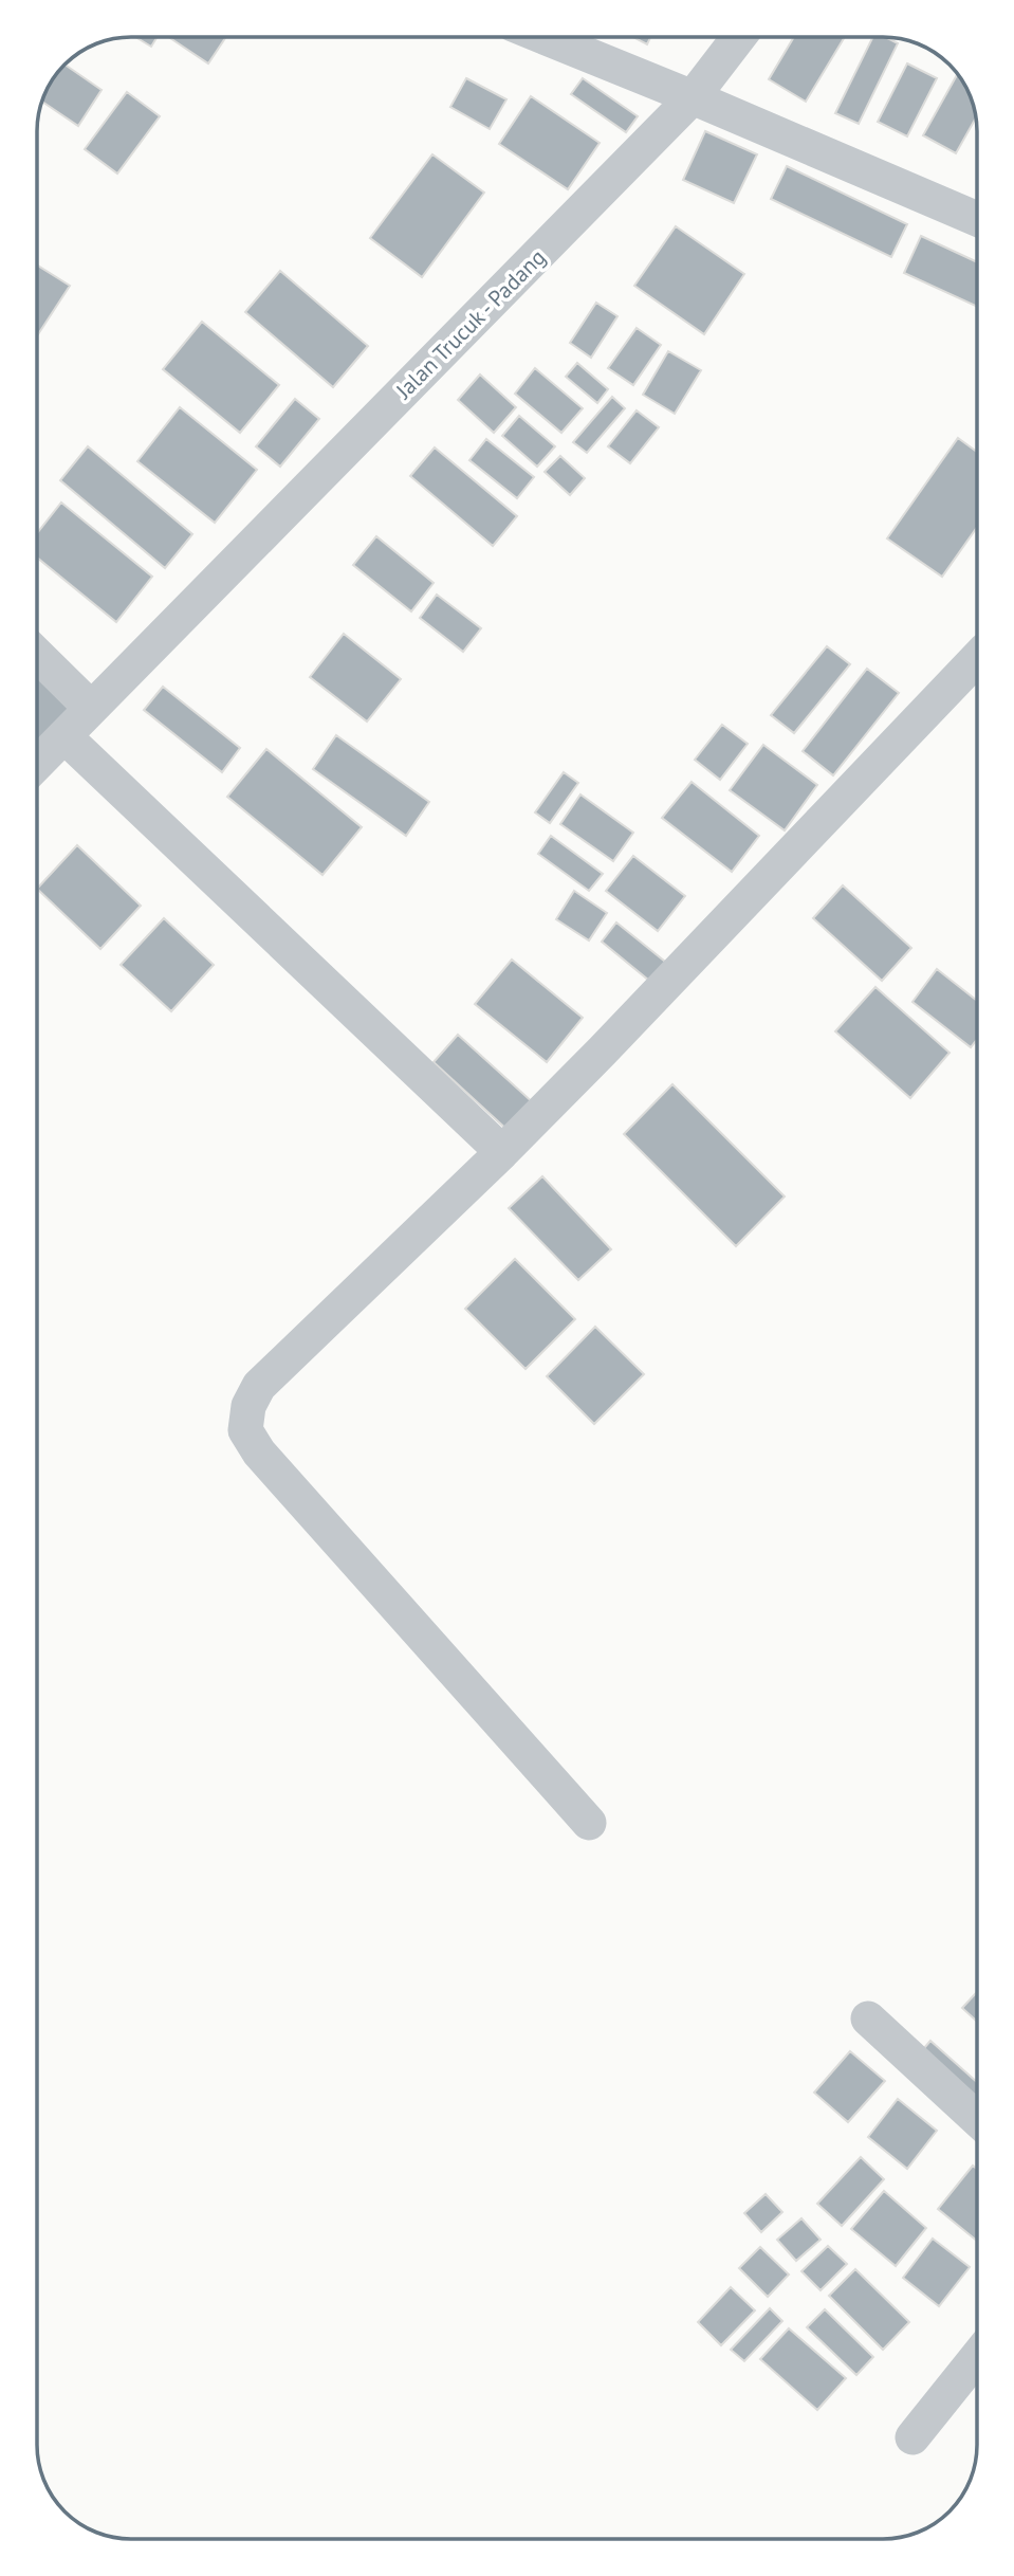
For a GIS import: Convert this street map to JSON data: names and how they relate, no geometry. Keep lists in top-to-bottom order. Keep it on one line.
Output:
{"streets":{"street":["Jalan Trucuk - Padang"]}}
